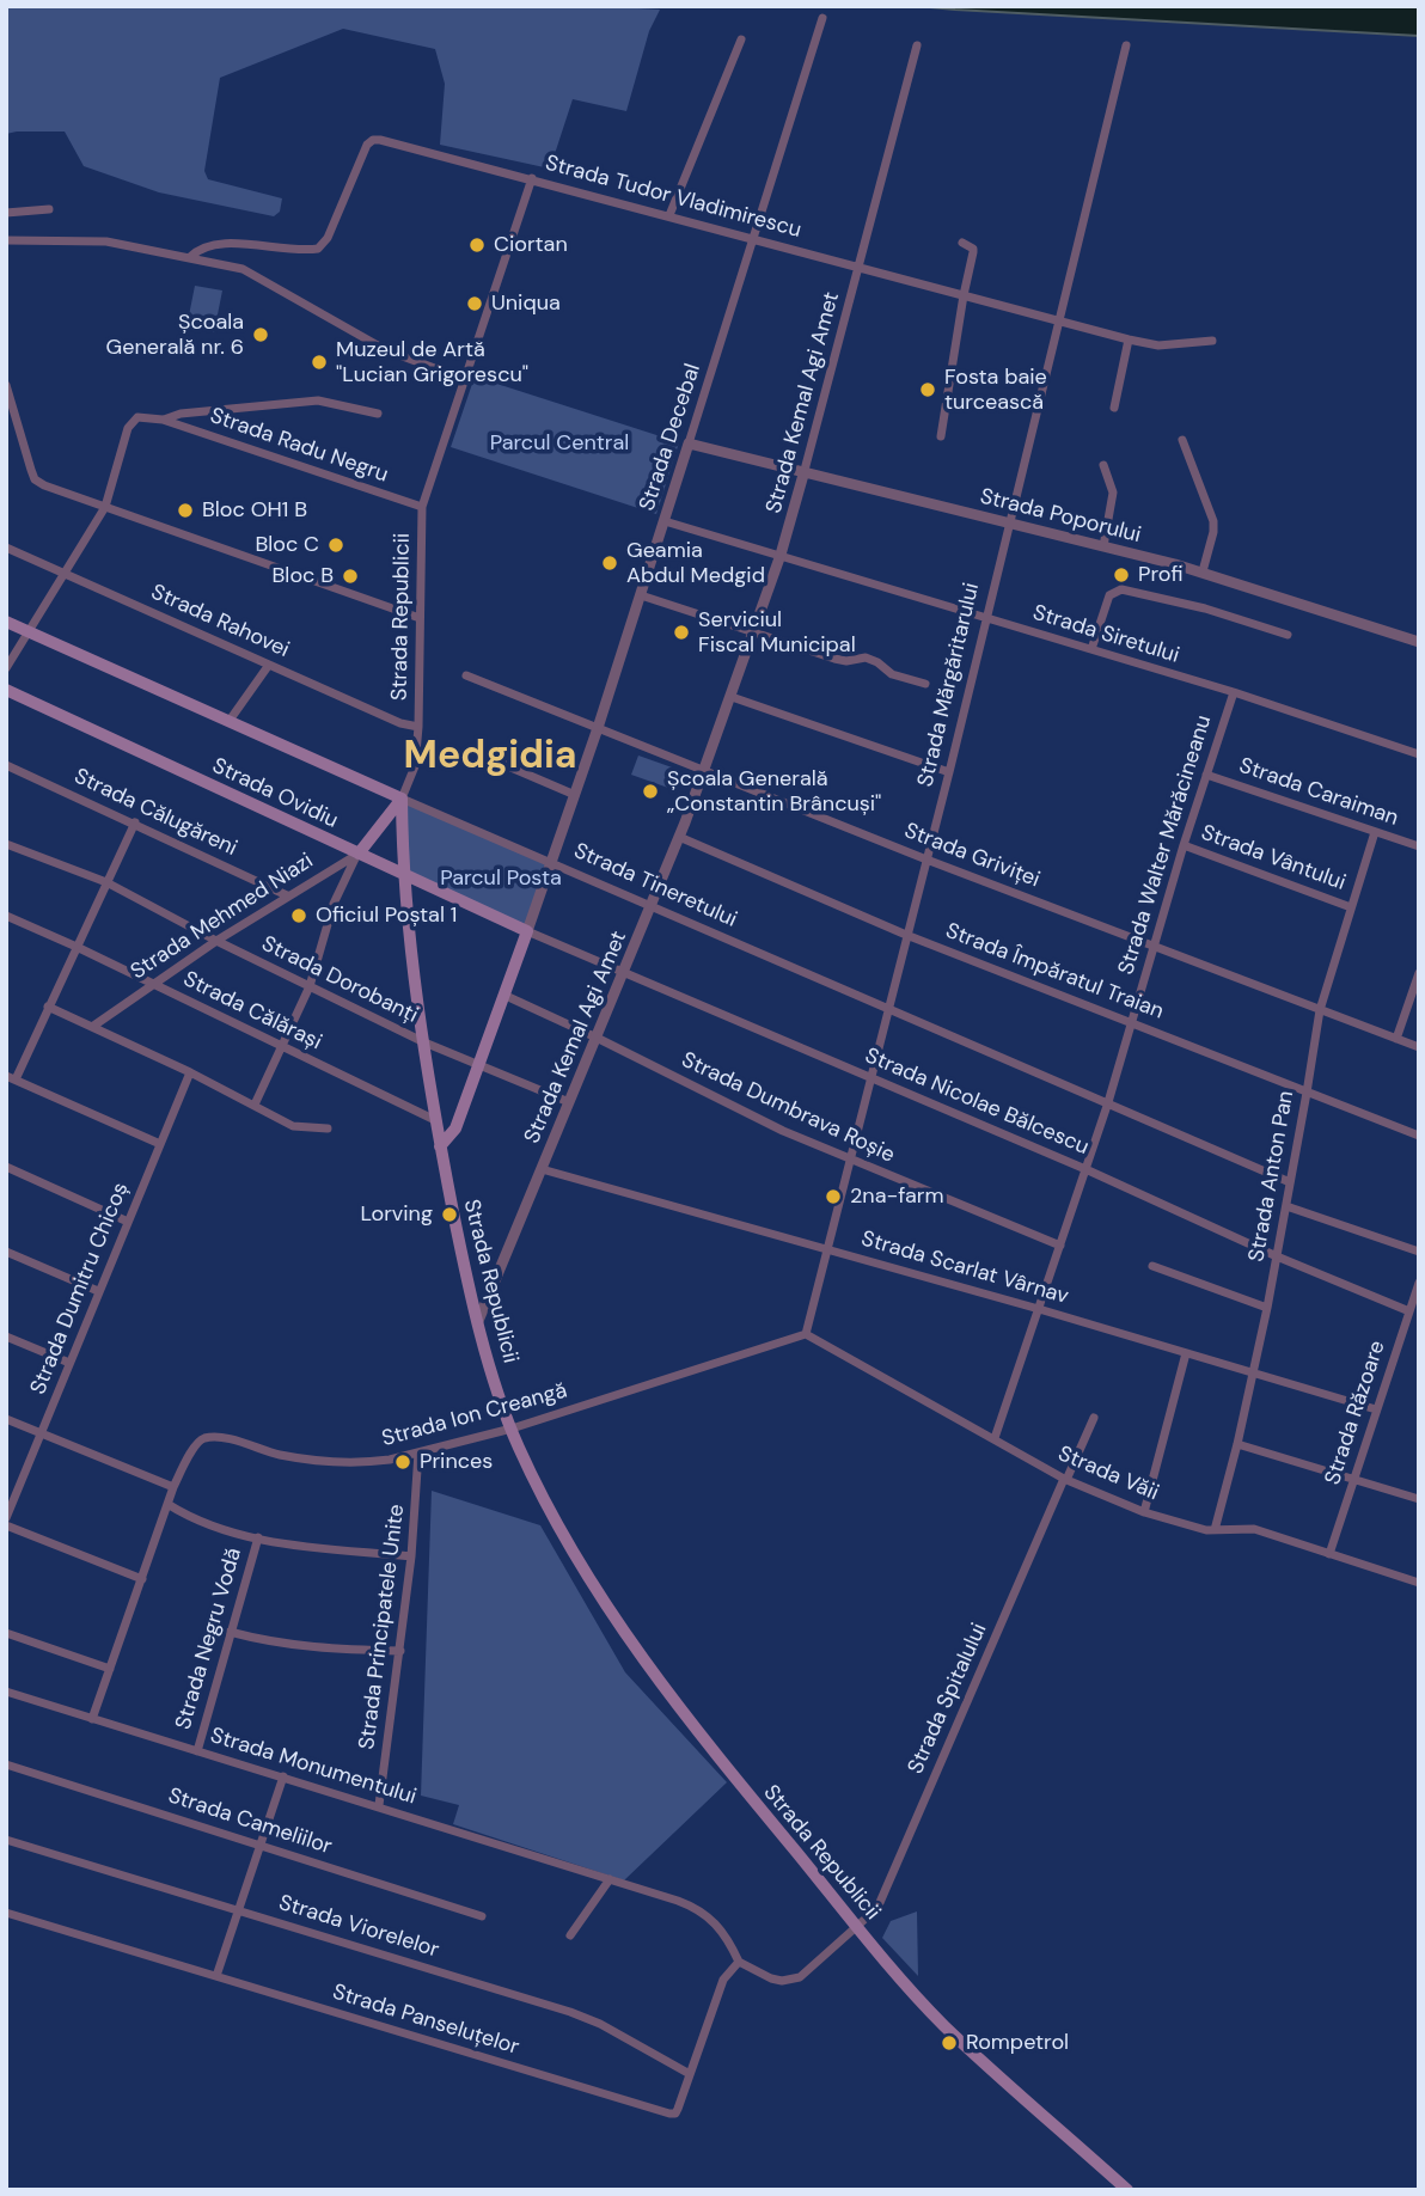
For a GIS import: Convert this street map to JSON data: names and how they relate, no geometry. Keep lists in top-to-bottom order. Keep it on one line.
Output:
{"streets":{"main road":["Strada Decebal","Strada Republicii","Strada Ovidiu","Strada Tineretului","Strada Mehmed Niazi"],"street":["Strada Tudor Vladimirescu","Strada Kemal Agi Amet","Strada Radu Negru","Strada Poporului","Strada Rahovei","Strada Siretului","Strada Mărgăritarului","Strada Caraiman","Strada Călugăreni","Strada Walter Mărăcineanu","Strada Griviței","Strada Vântului","Strada Împăratul Traian","Strada Dorobanți","Strada Călărași","Strada Nicolae Bălcescu","Strada Dumbrava Roșie","Strada Anton Pan","Strada Scarlat Vârnav","Strada Dumitru Chicoș","Strada Răzoare","Strada Ion Creangă","Strada Văii","Strada Principatele Unite","Strada Negru Vodă","Strada Spitalului","Strada Monumentului","Strada Cameliilor","Strada Viorelelor","Strada Panseluțelor"]},"crossings":[["Strada Tudor Vladimirescu","Strada Kemal Agi Amet"],["Strada Tudor Vladimirescu","Strada Decebal"],["Strada Tudor Vladimirescu","Strada Republicii"],["Strada Tudor Vladimirescu","Strada Mărgăritarului"],["Strada Kemal Agi Amet","Strada Poporului"],["Strada Kemal Agi Amet","Strada Republicii"],["Strada Kemal Agi Amet","Strada Siretului"],["Strada Kemal Agi Amet","Strada Griviței"],["Strada Kemal Agi Amet","Strada Tineretului"],["Strada Kemal Agi Amet","Strada Împăratul Traian"],["Strada Kemal Agi Amet","Strada Dorobanți"],["Strada Kemal Agi Amet","Strada Nicolae Bălcescu"],["Strada Kemal Agi Amet","Strada Dumbrava Roșie"],["Strada Kemal Agi Amet","Strada Scarlat Vârnav"],["Strada Decebal","Strada Poporului"],["Strada Decebal","Strada Republicii"],["Strada Decebal","Strada Siretului"],["Strada Decebal","Strada Ovidiu"],["Strada Decebal","Strada Griviței"],["Strada Decebal","Strada Tineretului"],["Strada Decebal","Strada Dorobanți"],["Strada Decebal","Strada Nicolae Bălcescu"],["Strada Decebal","Strada Dumbrava Roșie"],["Strada Radu Negru","Strada Republicii"],["Strada Poporului","Strada Mărgăritarului"],["Strada Republicii","Strada Rahovei"],["Strada Republicii","Strada Ovidiu"],["Strada Republicii","Strada Tineretului"],["Strada Republicii","Strada Mehmed Niazi"],["Strada Republicii","Strada Dorobanți"],["Strada Republicii","Strada Călărași"],["Strada Republicii","Strada Ion Creangă"],["Strada Republicii","Strada Spitalului"],["Strada Siretului","Strada Mărgăritarului"],["Strada Siretului","Strada Walter Mărăcineanu"],["Strada Mărgăritarului","Strada Griviței"],["Strada Mărgăritarului","Strada Tineretului"],["Strada Mărgăritarului","Strada Împăratul Traian"],["Strada Mărgăritarului","Strada Nicolae Bălcescu"],["Strada Mărgăritarului","Strada Dumbrava Roșie"],["Strada Mărgăritarului","Strada Scarlat Vârnav"],["Strada Mărgăritarului","Strada Ion Creangă"],["Strada Mărgăritarului","Strada Văii"],["Strada Caraiman","Strada Walter Mărăcineanu"],["Strada Caraiman","Strada Anton Pan"],["Strada Ovidiu","Strada Mehmed Niazi"],["Strada Ovidiu","Strada Nicolae Bălcescu"],["Strada Călugăreni","Strada Mehmed Niazi"],["Strada Walter Mărăcineanu","Strada Griviței"],["Strada Walter Mărăcineanu","Strada Vântului"],["Strada Walter Mărăcineanu","Strada Tineretului"],["Strada Walter Mărăcineanu","Strada Împăratul Traian"],["Strada Walter Mărăcineanu","Strada Nicolae Bălcescu"],["Strada Walter Mărăcineanu","Strada Dumbrava Roșie"],["Strada Walter Mărăcineanu","Strada Scarlat Vârnav"],["Strada Walter Mărăcineanu","Strada Văii"],["Strada Griviței","Strada Anton Pan"],["Strada Vântului","Strada Anton Pan"],["Strada Tineretului","Strada Mehmed Niazi"],["Strada Tineretului","Strada Anton Pan"],["Strada Mehmed Niazi","Strada Dorobanți"],["Strada Mehmed Niazi","Strada Călărași"],["Strada Împăratul Traian","Strada Anton Pan"],["Strada Nicolae Bălcescu","Strada Anton Pan"],["Strada Nicolae Bălcescu","Strada Răzoare"],["Strada Anton Pan","Strada Scarlat Vârnav"],["Strada Anton Pan","Strada Văii"],["Strada Scarlat Vârnav","Strada Răzoare"],["Strada Răzoare","Strada Văii"],["Strada Ion Creangă","Strada Văii"],["Strada Ion Creangă","Strada Principatele Unite"],["Strada Văii","Strada Spitalului"],["Strada Principatele Unite","Strada Monumentului"],["Strada Negru Vodă","Strada Monumentului"],["Strada Spitalului","Strada Monumentului"],["Strada Spitalului","Strada Panseluțelor"],["Strada Monumentului","Strada Panseluțelor"],["Strada Viorelelor","Strada Panseluțelor"]],"districts":["Medgidia"],"parks":["Parcul Central","Parcul Posta"],"places":["Ciortan","Uniqua","Școala Generală nr. 6","Muzeul de Artă \"Lucian Grigorescu\"","Fosta baie turcească","Bloc OH1 B","Bloc C","Geamia Abdul Medgid","Profi","Bloc B","Serviciul Fiscal Municipal","Școala Generală „Constantin Brâncuși\"","Oficiul Poștal 1","2na-farm","Lorving","Princes","Rompetrol"]}
